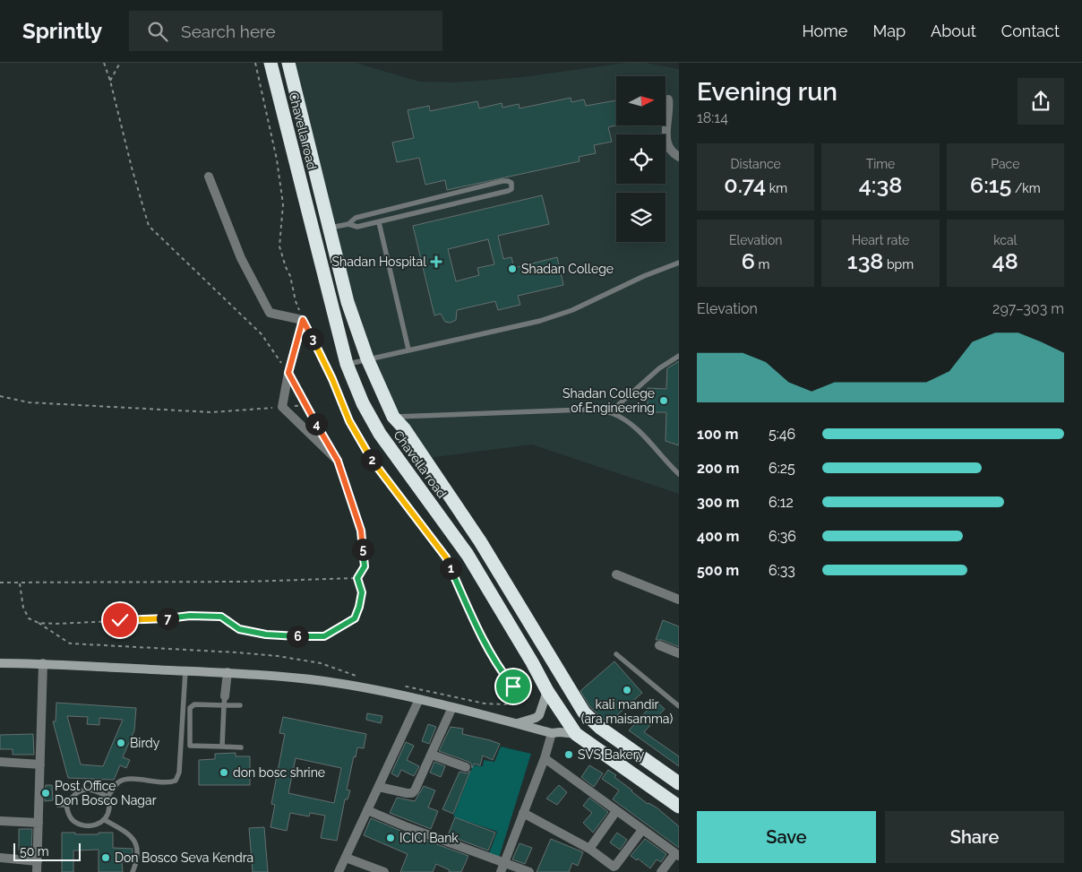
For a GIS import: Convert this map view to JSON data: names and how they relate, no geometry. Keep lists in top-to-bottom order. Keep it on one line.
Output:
{"streets":{"highway":["Chavella road"]},"places":{"health":["Shadan Hospital"],"other":["Shadan College","Shadan College of Engineering","kali mandir (ara maisamma)","Birdy","SVS Bakery","don bosc shrine","Post Office Don Bosco Nagar","ICICI Bank","Don Bosco Seva Kendra"]},"scale_bar":"50 m","north":"right","page":{"header":"Sprintly","search":"Search here","nav":["Home","Map","About","Contact"],"heading":["Evening run","18:14"],"stats":[["Distance","0.74 km"],["Time","4:38"],["Pace","6:15 /km"],["Elevation","6 m"],["Heart rate","138 bpm"],["kcal","48"]],"chart":["Elevation","297–303 m"],"pins":["3","4","2","5","1","7","6"],"list":[{"name":"100 m","note":"5:46"},{"name":"200 m","note":"6:25"},{"name":"300 m","note":"6:12"},{"name":"400 m","note":"6:36"},{"name":"500 m","note":"6:33"}],"buttons":["Save","Share"],"scale":"50 m"}}
